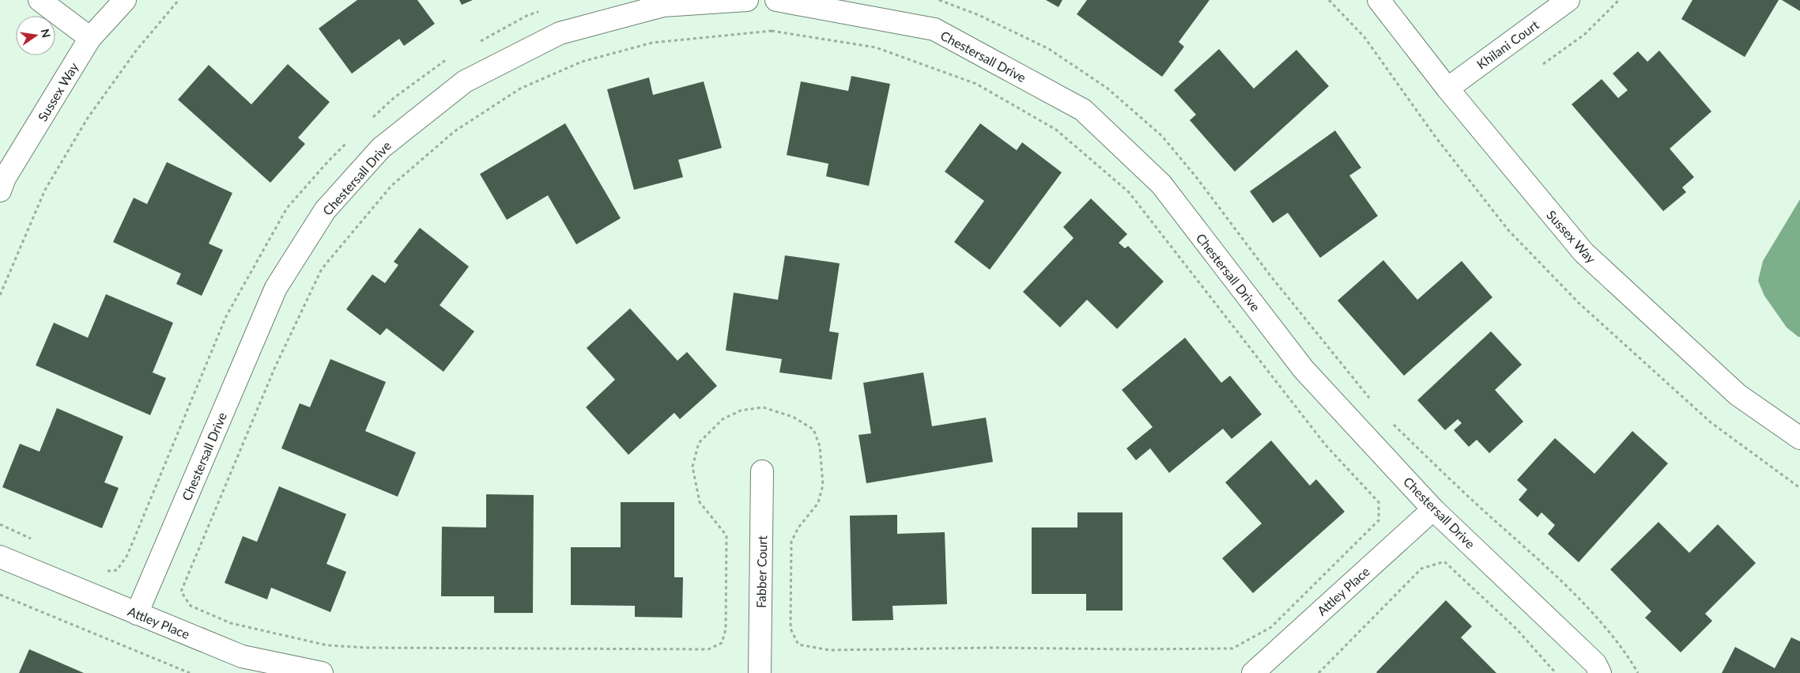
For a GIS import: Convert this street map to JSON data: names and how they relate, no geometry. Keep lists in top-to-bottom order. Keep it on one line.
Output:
{"streets":{"street":["Khilani Court","Chestersall Drive","Sussex Way","Fabber Court","Attley Place"]},"crossings":[["Khilani Court","Sussex Way"],["Chestersall Drive","Attley Place"]],"north":"right"}
